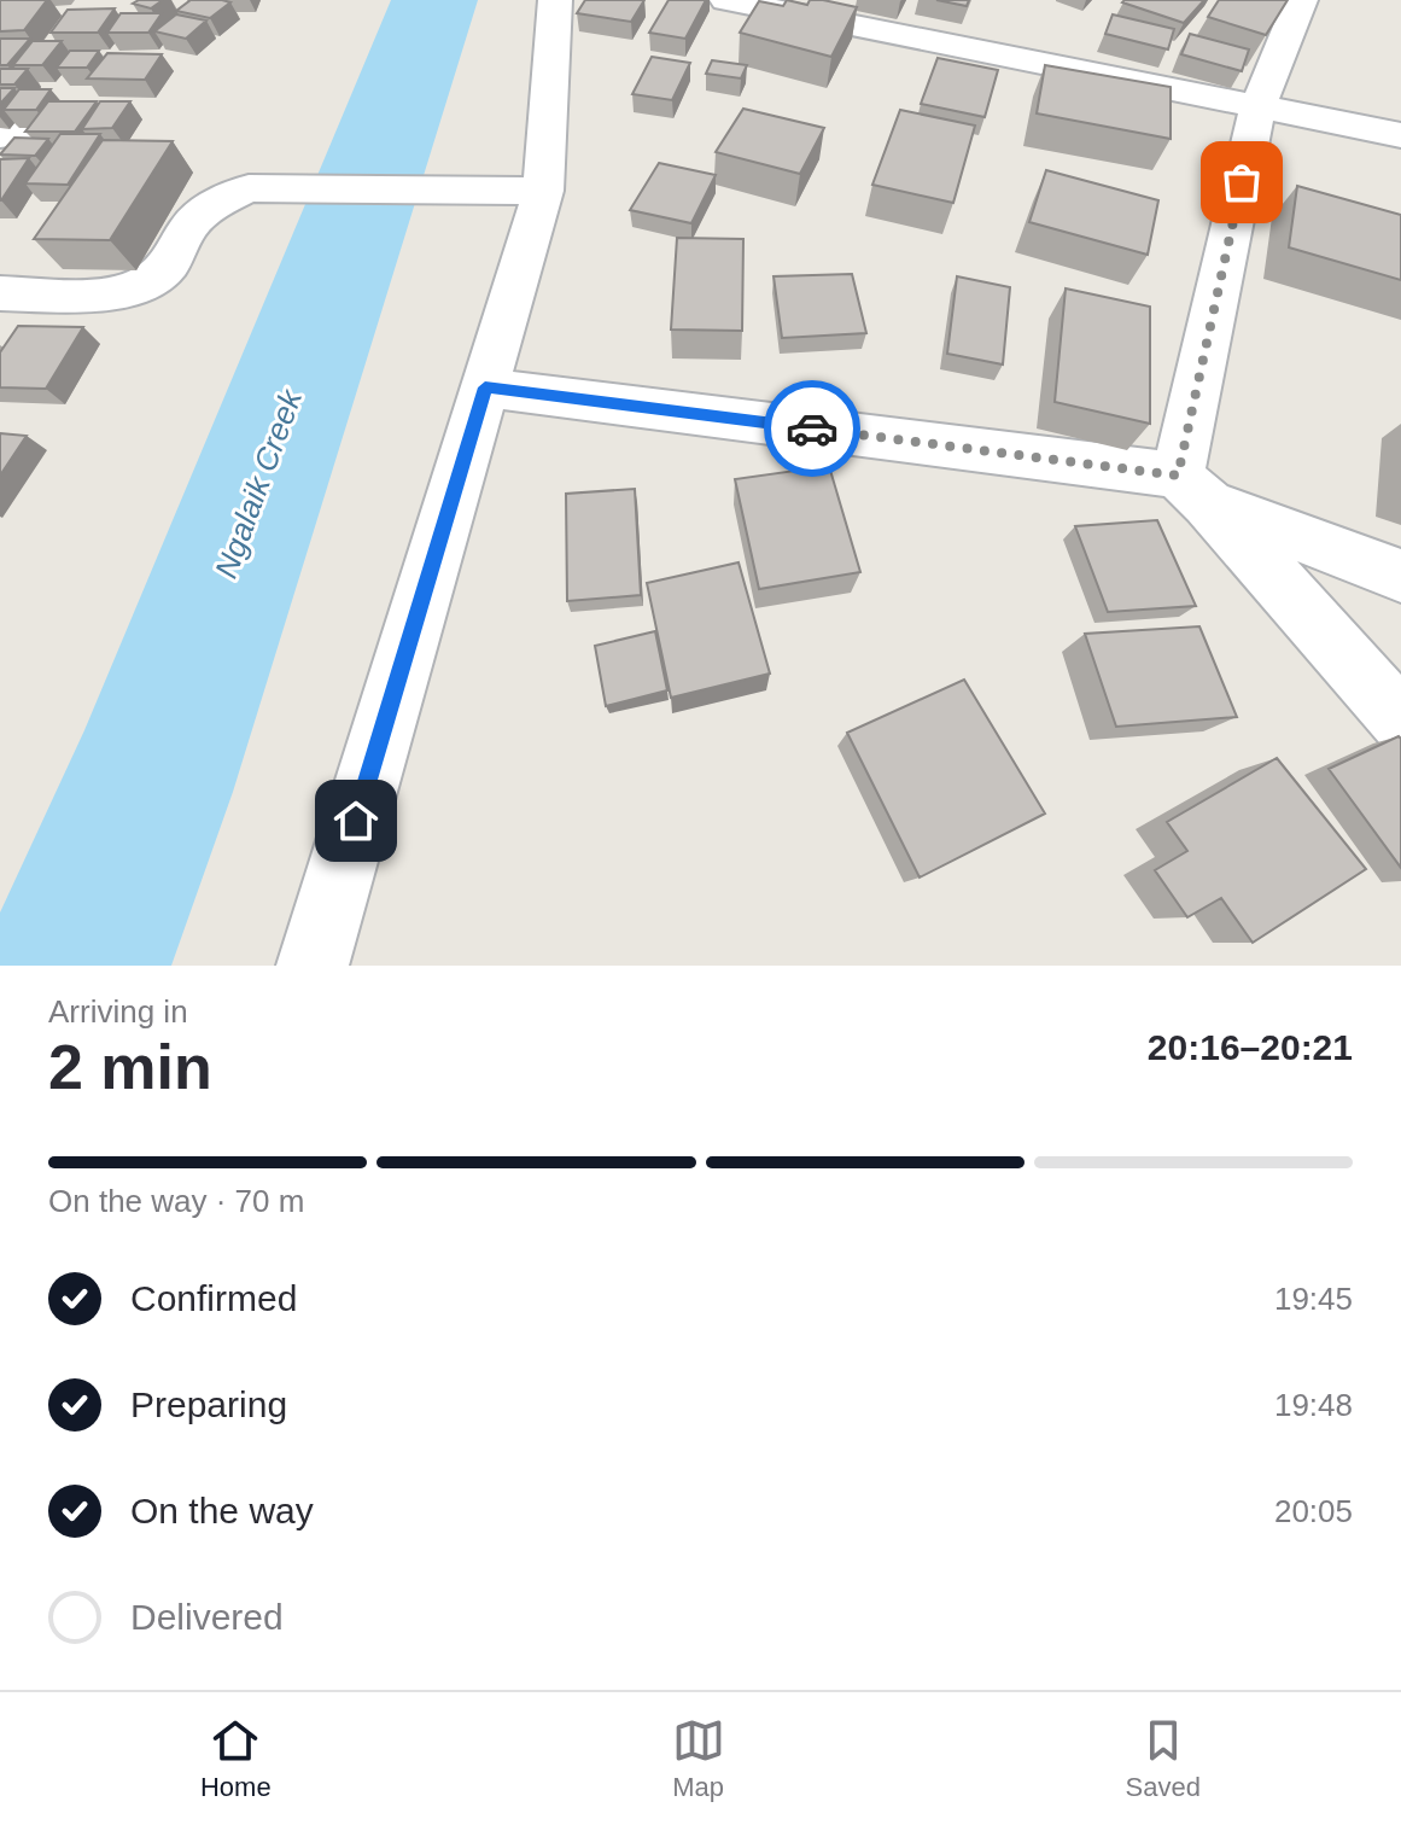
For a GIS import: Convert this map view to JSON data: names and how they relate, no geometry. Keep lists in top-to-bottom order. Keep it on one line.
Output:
{"water":["Ngalaik Creek"],"page":{"heading":["2 min","Arriving in","20:16–20:21"],"bar":"On the way · 70 m","list":[["Confirmed","19:45"],["Preparing","19:48"],["On the way","20:05"],"Delivered"],"tabs":["Home","Map","Saved"]}}
